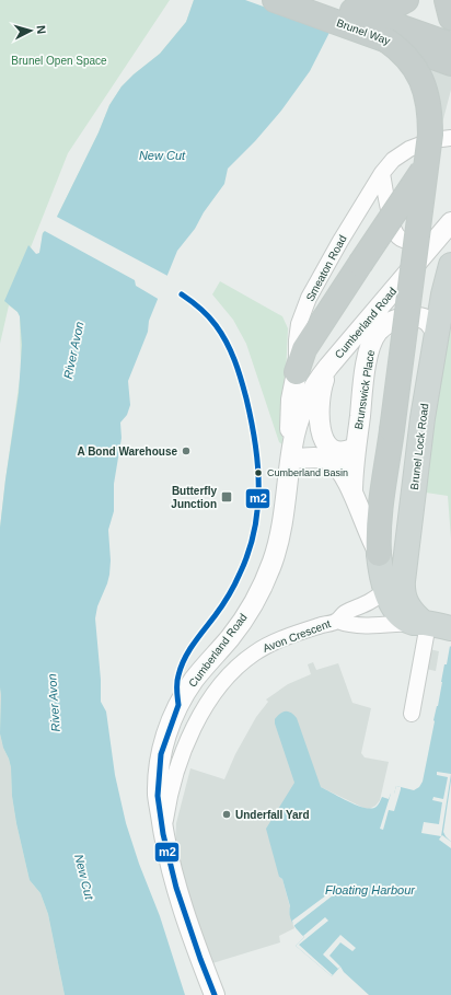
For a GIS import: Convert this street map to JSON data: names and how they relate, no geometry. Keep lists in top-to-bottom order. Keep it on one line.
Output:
{"streets":{"highway":["Brunel Way"],"main road":["Brunel Lock Road"],"street":["Smeaton Road","Cumberland Road","Brunswick Place","Avon Crescent"]},"crossings":[["Cumberland Road","Avon Crescent"],["Brunswick Place","Brunel Lock Road"],["Brunel Lock Road","Avon Crescent"]],"water":["New Cut","River Avon","Floating Harbour"],"parks":["Brunel Open Space"],"places":{"other":["A Bond Warehouse","Cumberland Basin","Underfall Yard"],"transit":["Butterfly Junction"]},"lines":["transit line m2"],"north":"right"}
